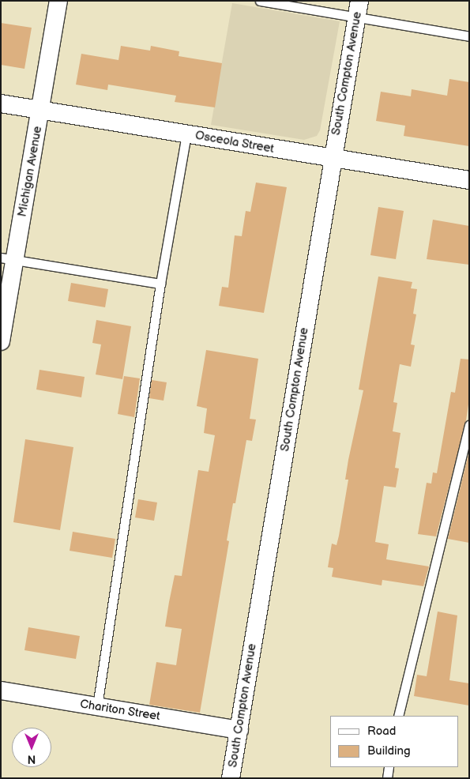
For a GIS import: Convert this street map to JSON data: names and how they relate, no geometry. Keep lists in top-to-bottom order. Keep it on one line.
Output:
{"streets":{"street":["South Compton Avenue","Osceola Street","Michigan Avenue","Chariton Street"]},"crossings":[["South Compton Avenue","Osceola Street"],["South Compton Avenue","Chariton Street"],["Osceola Street","Michigan Avenue"]],"legend":["Road","Building"],"north":"bottom"}
